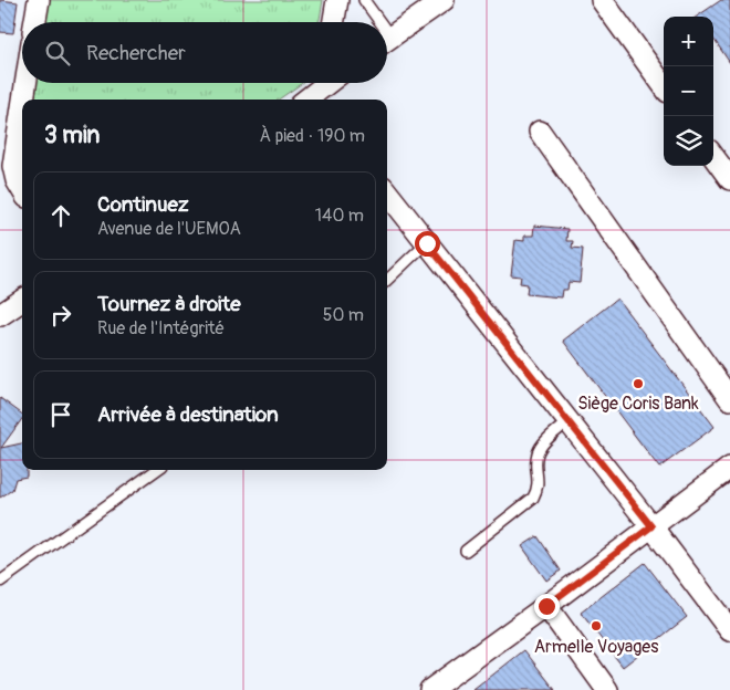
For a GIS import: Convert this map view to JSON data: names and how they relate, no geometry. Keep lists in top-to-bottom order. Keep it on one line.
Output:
{"places":["Siège Coris Bank","Armelle Voyages"],"page":{"map_buttons":["+","−"],"search":"Rechercher","heading":["3 min","À pied · 190 m"],"list":[["Continuez","Avenue de l'UEMOA","140 m"],["Tournez à droite","Rue de l'Intégrité","50 m"],"Arrivée à destination"]}}
